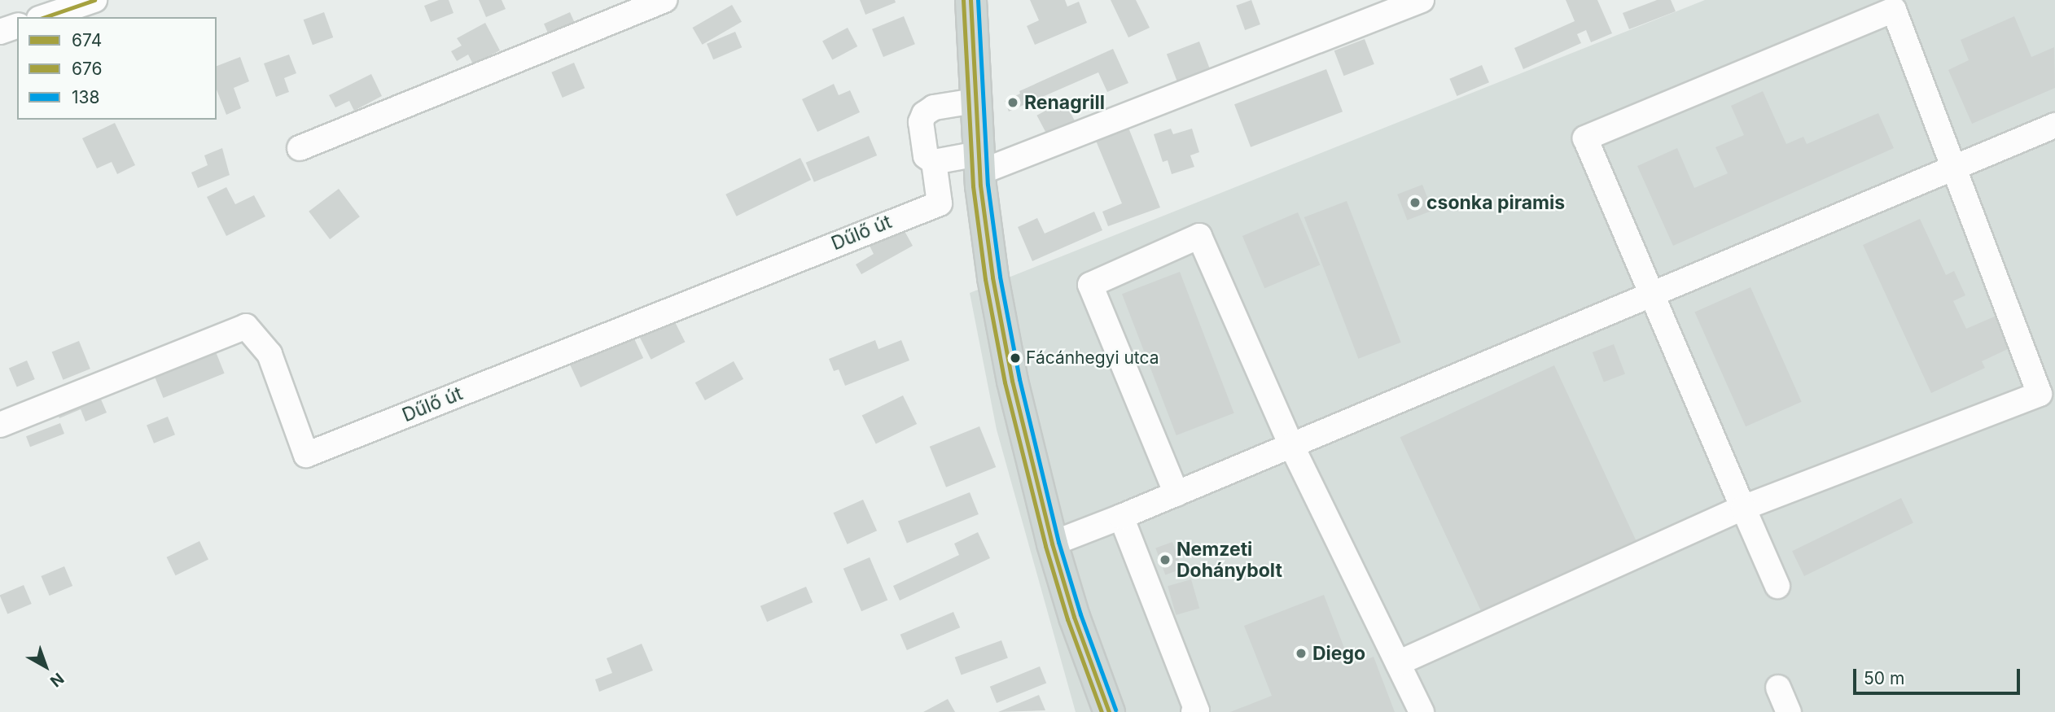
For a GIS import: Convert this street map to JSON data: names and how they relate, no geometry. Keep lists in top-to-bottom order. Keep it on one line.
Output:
{"streets":{"street":["Dűlő út"]},"places":["Renagrill","csonka piramis","Fácánhegyi utca","Nemzeti Dohánybolt","Diego"],"lines":["transit line 674","transit line 676","transit line 138"],"legend":["674","676","138"],"scale_bar":"50 m","north":"bottom right"}
